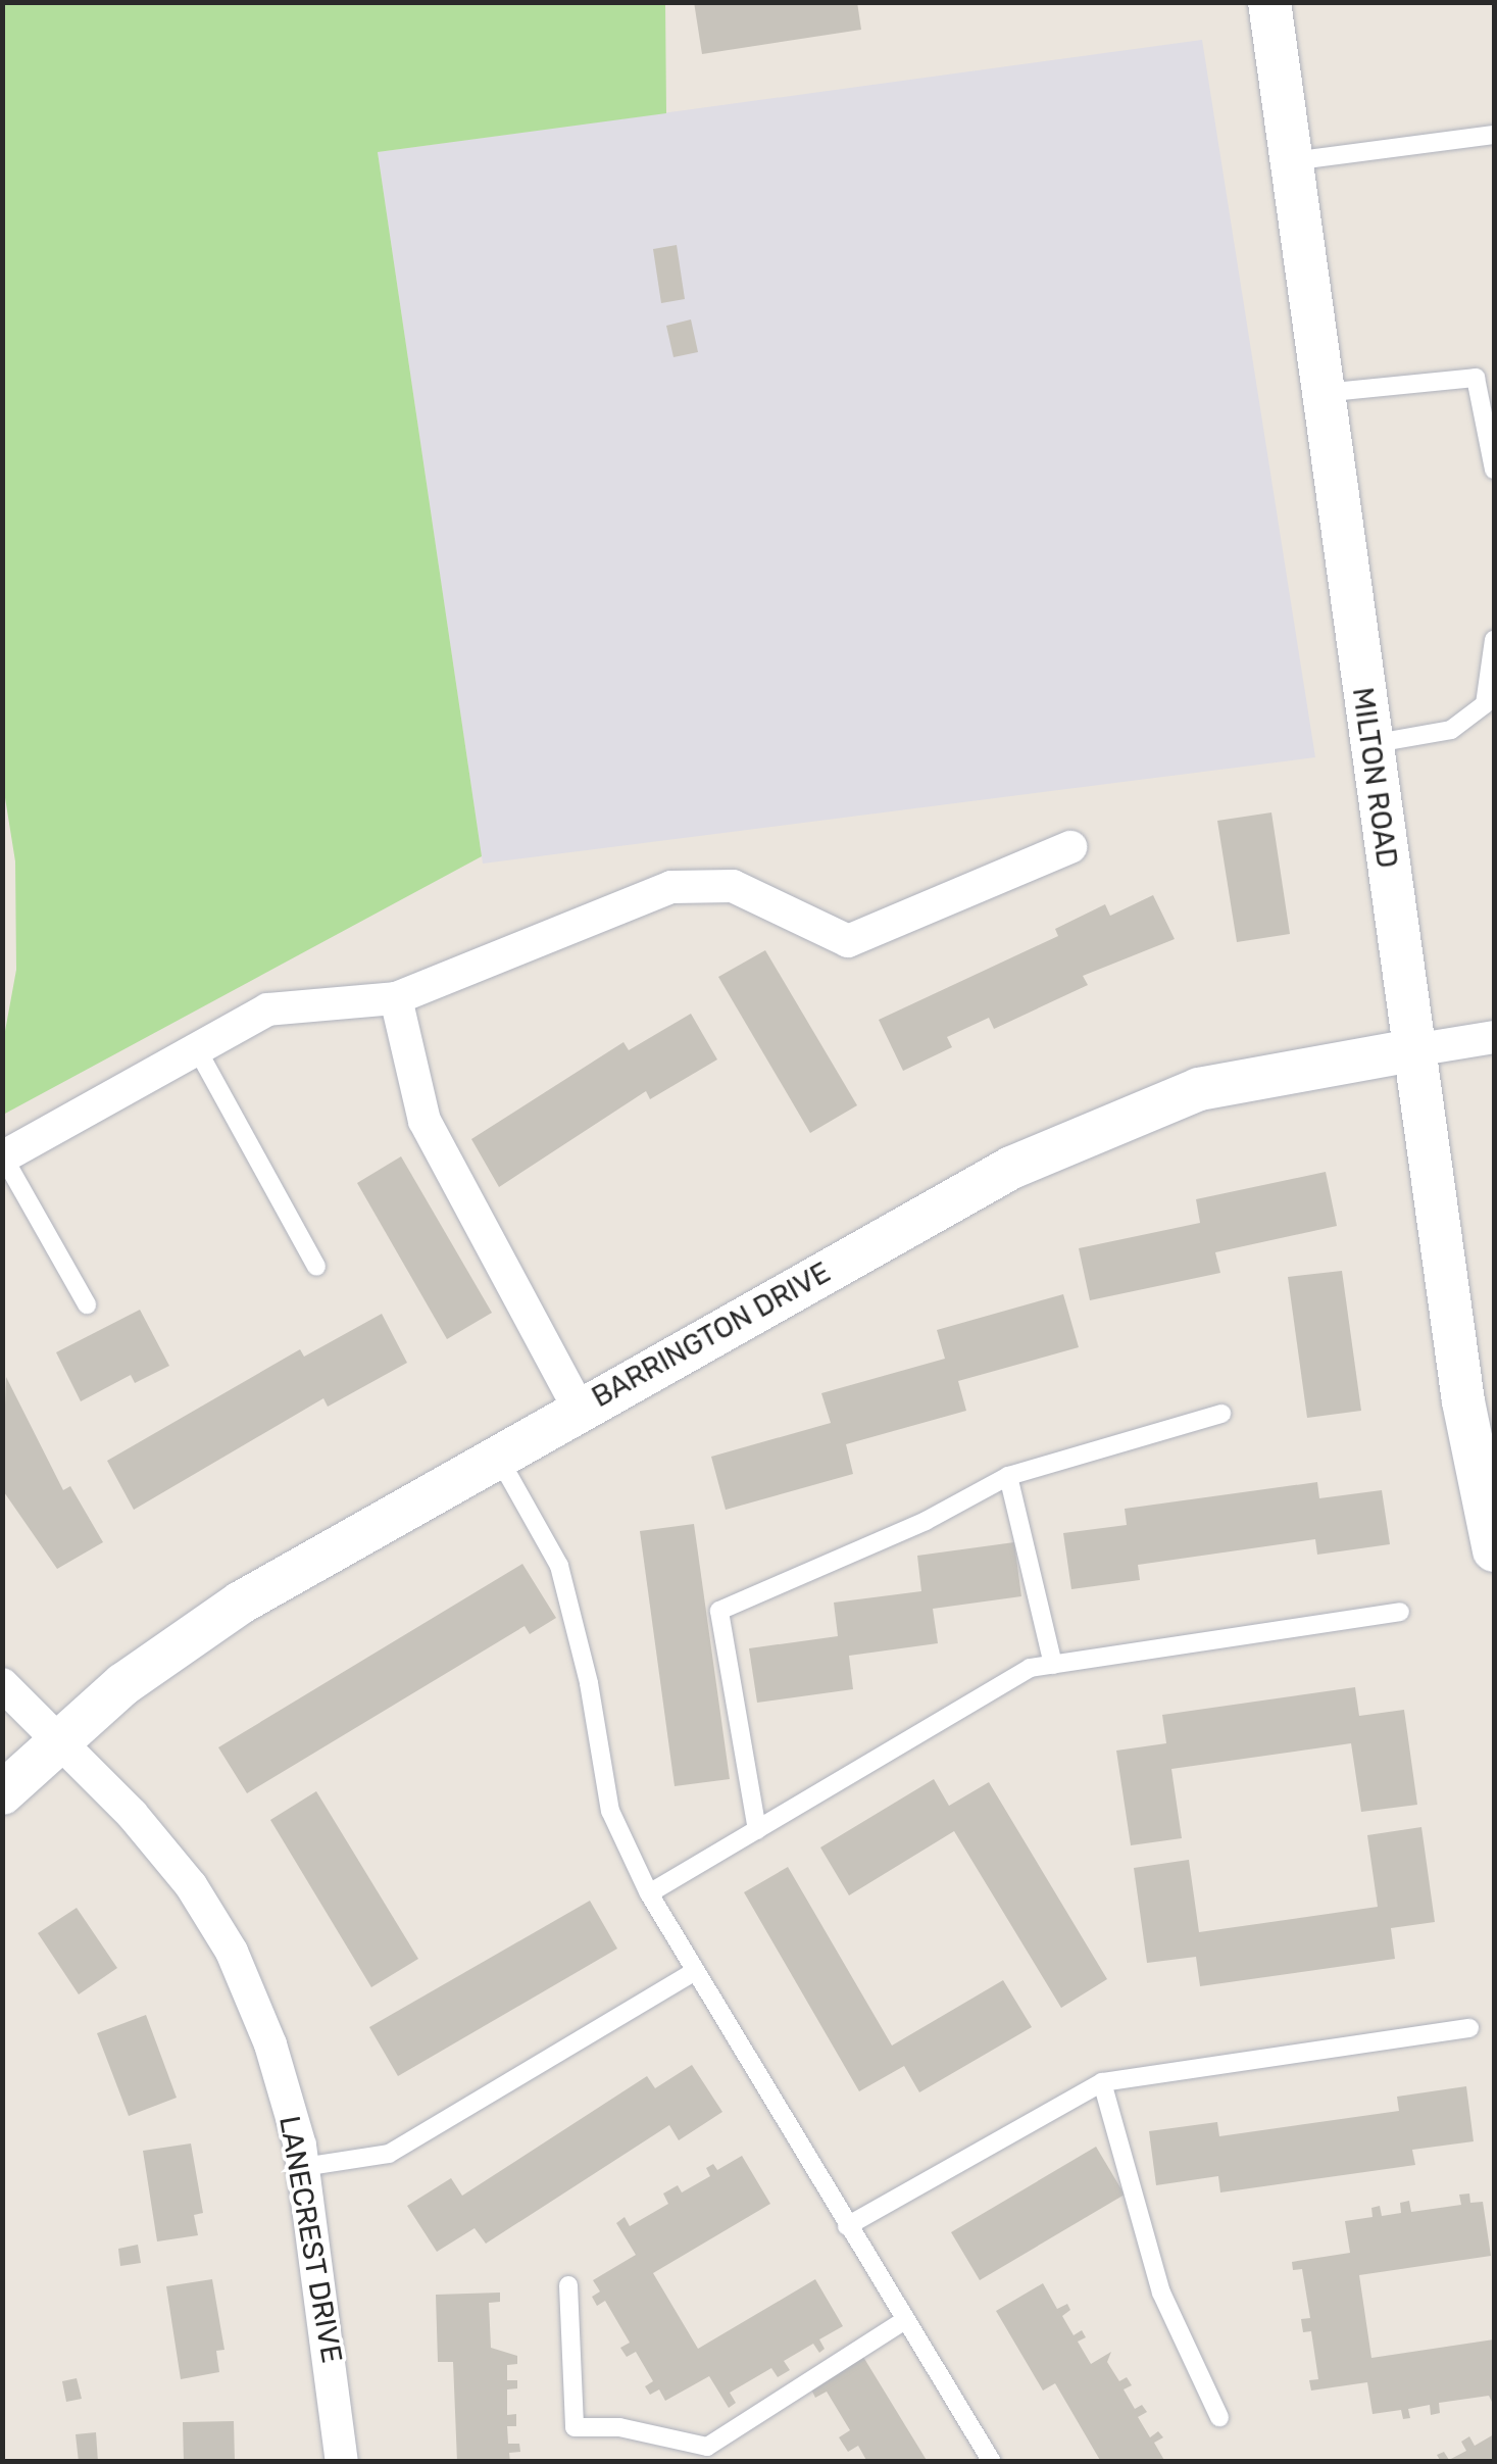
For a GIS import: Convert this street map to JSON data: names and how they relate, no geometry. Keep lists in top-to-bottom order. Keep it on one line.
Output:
{"streets":{"street":["MILTON ROAD","BARRINGTON DRIVE","LANECREST DRIVE"]},"crossings":[["MILTON ROAD","BARRINGTON DRIVE"],["BARRINGTON DRIVE","LANECREST DRIVE"]]}
